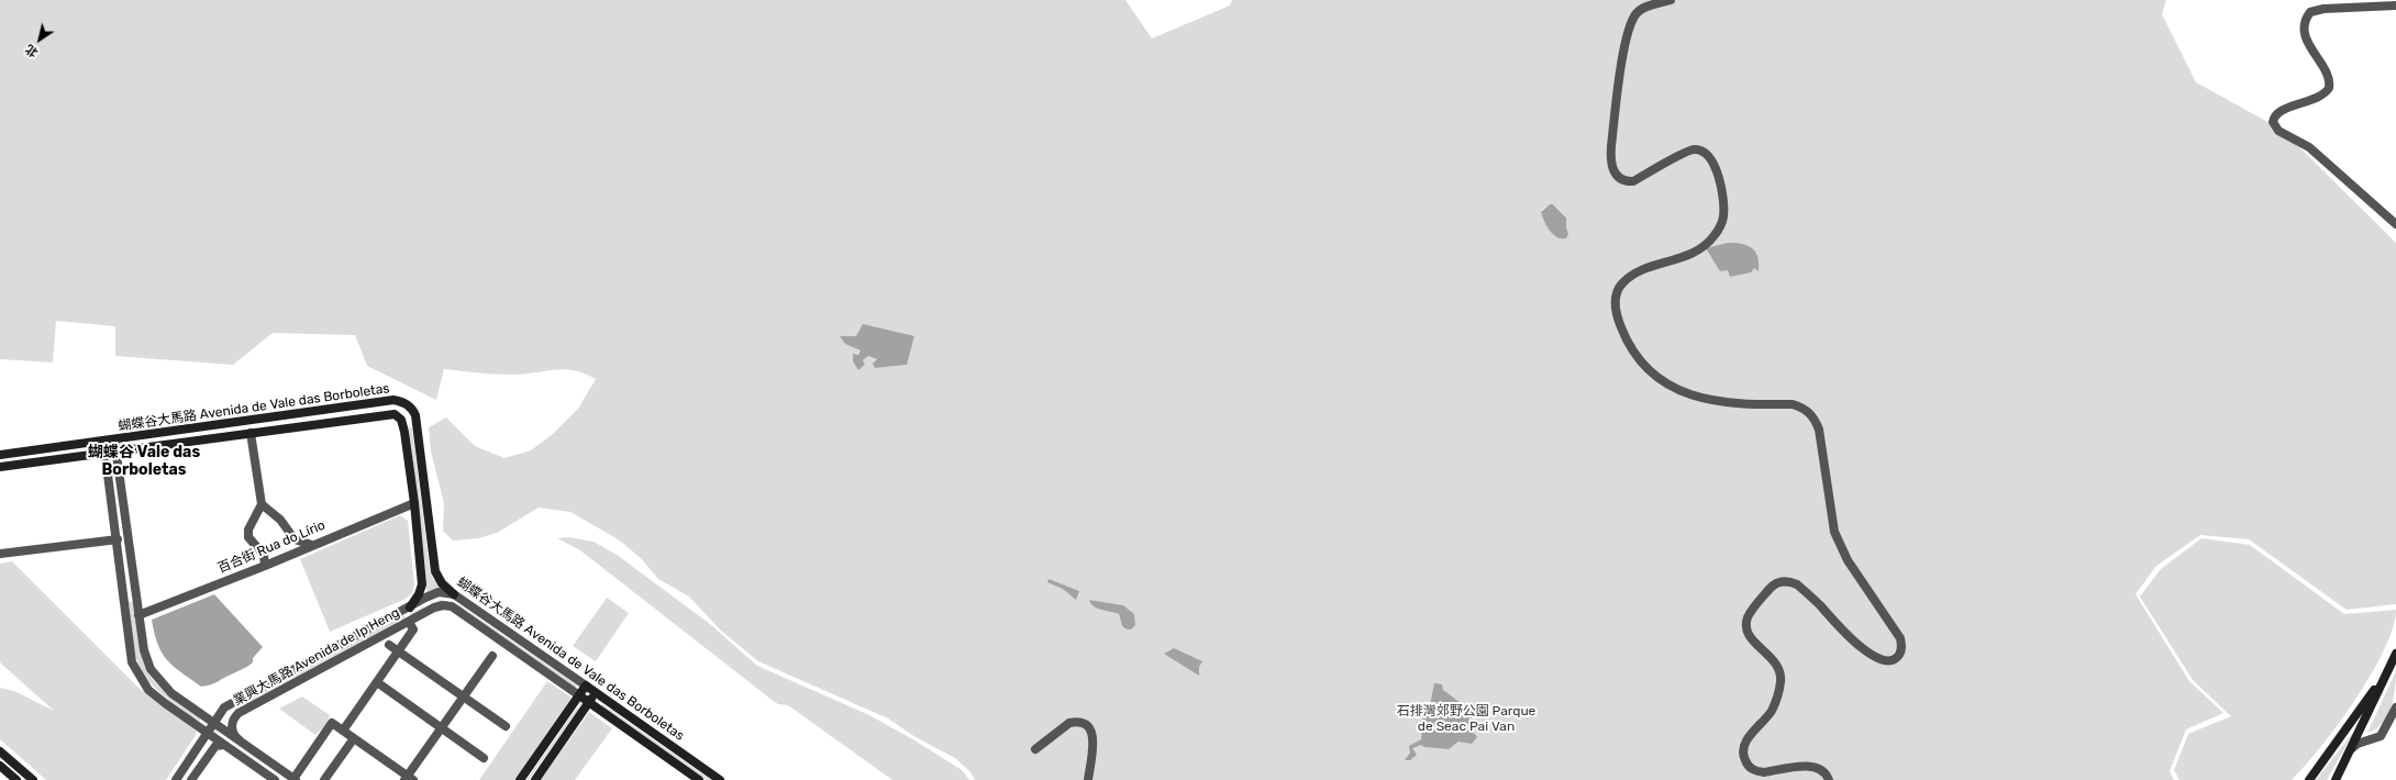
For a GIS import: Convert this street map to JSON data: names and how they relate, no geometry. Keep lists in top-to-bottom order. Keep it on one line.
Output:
{"streets":{"street":["蝴蝶谷大馬路 Avenida de Vale das Borboletas","百合街 Rua do Lírio","業興大馬路 Avenida de Ip Heng"]},"crossings":[["蝴蝶谷大馬路 Avenida de Vale das Borboletas","百合街 Rua do Lírio"],["蝴蝶谷大馬路 Avenida de Vale das Borboletas","業興大馬路 Avenida de Ip Heng"]],"districts":["蝴蝶谷 Vale das Borboletas"],"parks":["石排灣郊野公園 Parque de Seac Pai Van"],"north":"bottom left"}
